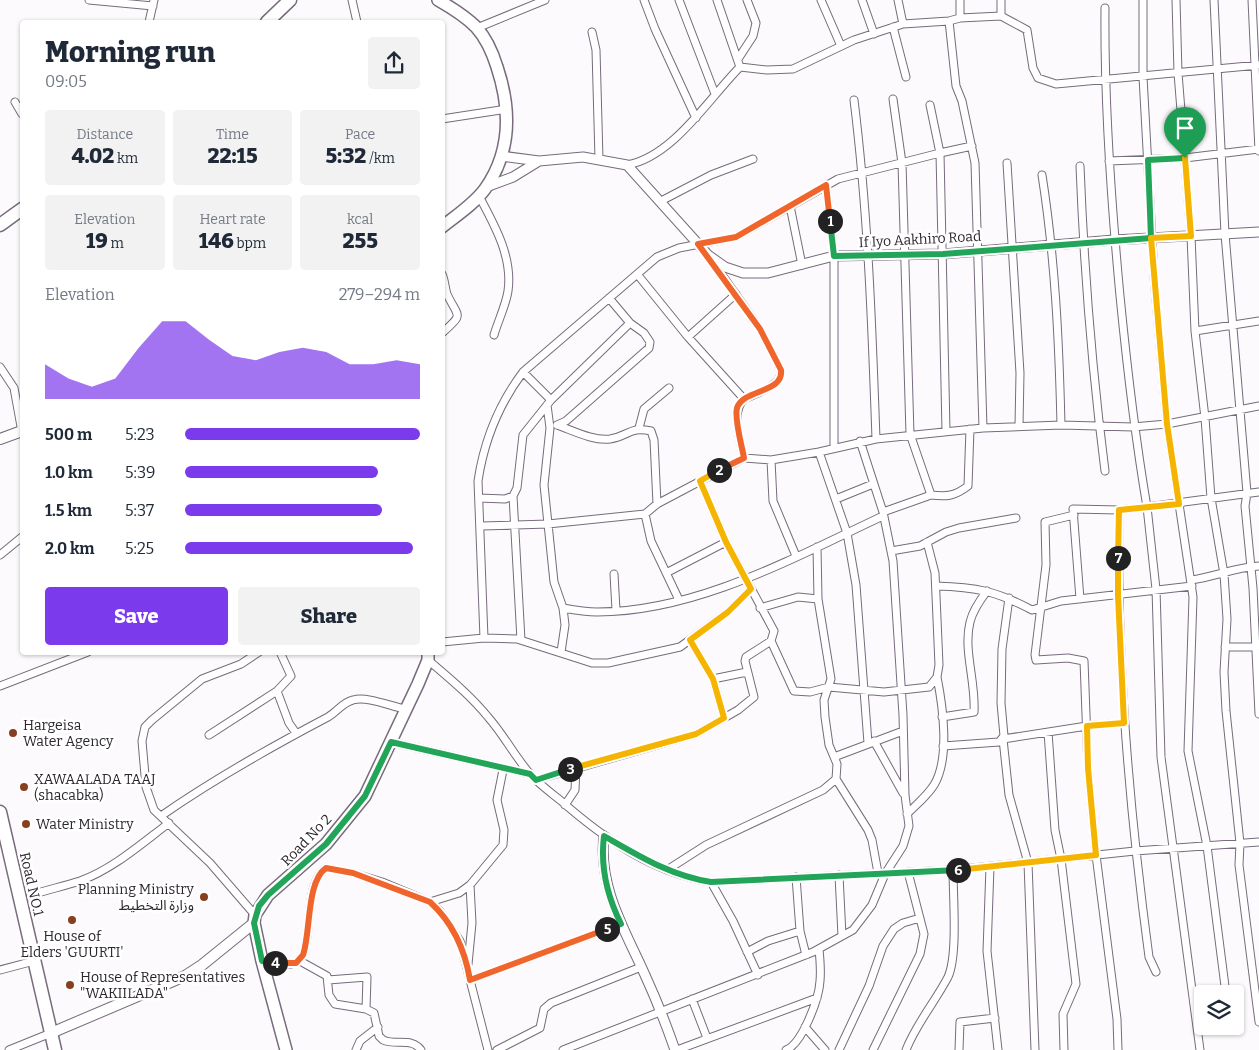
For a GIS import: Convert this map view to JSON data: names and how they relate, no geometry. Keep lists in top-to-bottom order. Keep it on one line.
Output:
{"streets":{"highway":["Road NO.1"],"main road":["Road No 2"],"street":["If Iyo Aakhiro Road"]},"places":["Hargeisa Water Agency","XAWAALADA TAAJ (shacabka)","Water Ministry","Planning Ministry وزارة التخطيط","House of Elders 'GUURTI'","House of Representatives \"WAKIILADA\""],"page":{"heading":["Morning run","09:05"],"stats":[["Distance","4.02 km"],["Time","22:15"],["Pace","5:32 /km"],["Elevation","19 m"],["Heart rate","146 bpm"],["kcal","255"]],"pins":["1","2","7","3","6","5","4"],"chart":["Elevation","279–294 m"],"list":[{"name":"500 m","note":"5:23"},{"name":"1.0 km","note":"5:39"},{"name":"1.5 km","note":"5:37"},{"name":"2.0 km","note":"5:25"}],"buttons":["Save","Share"]}}
